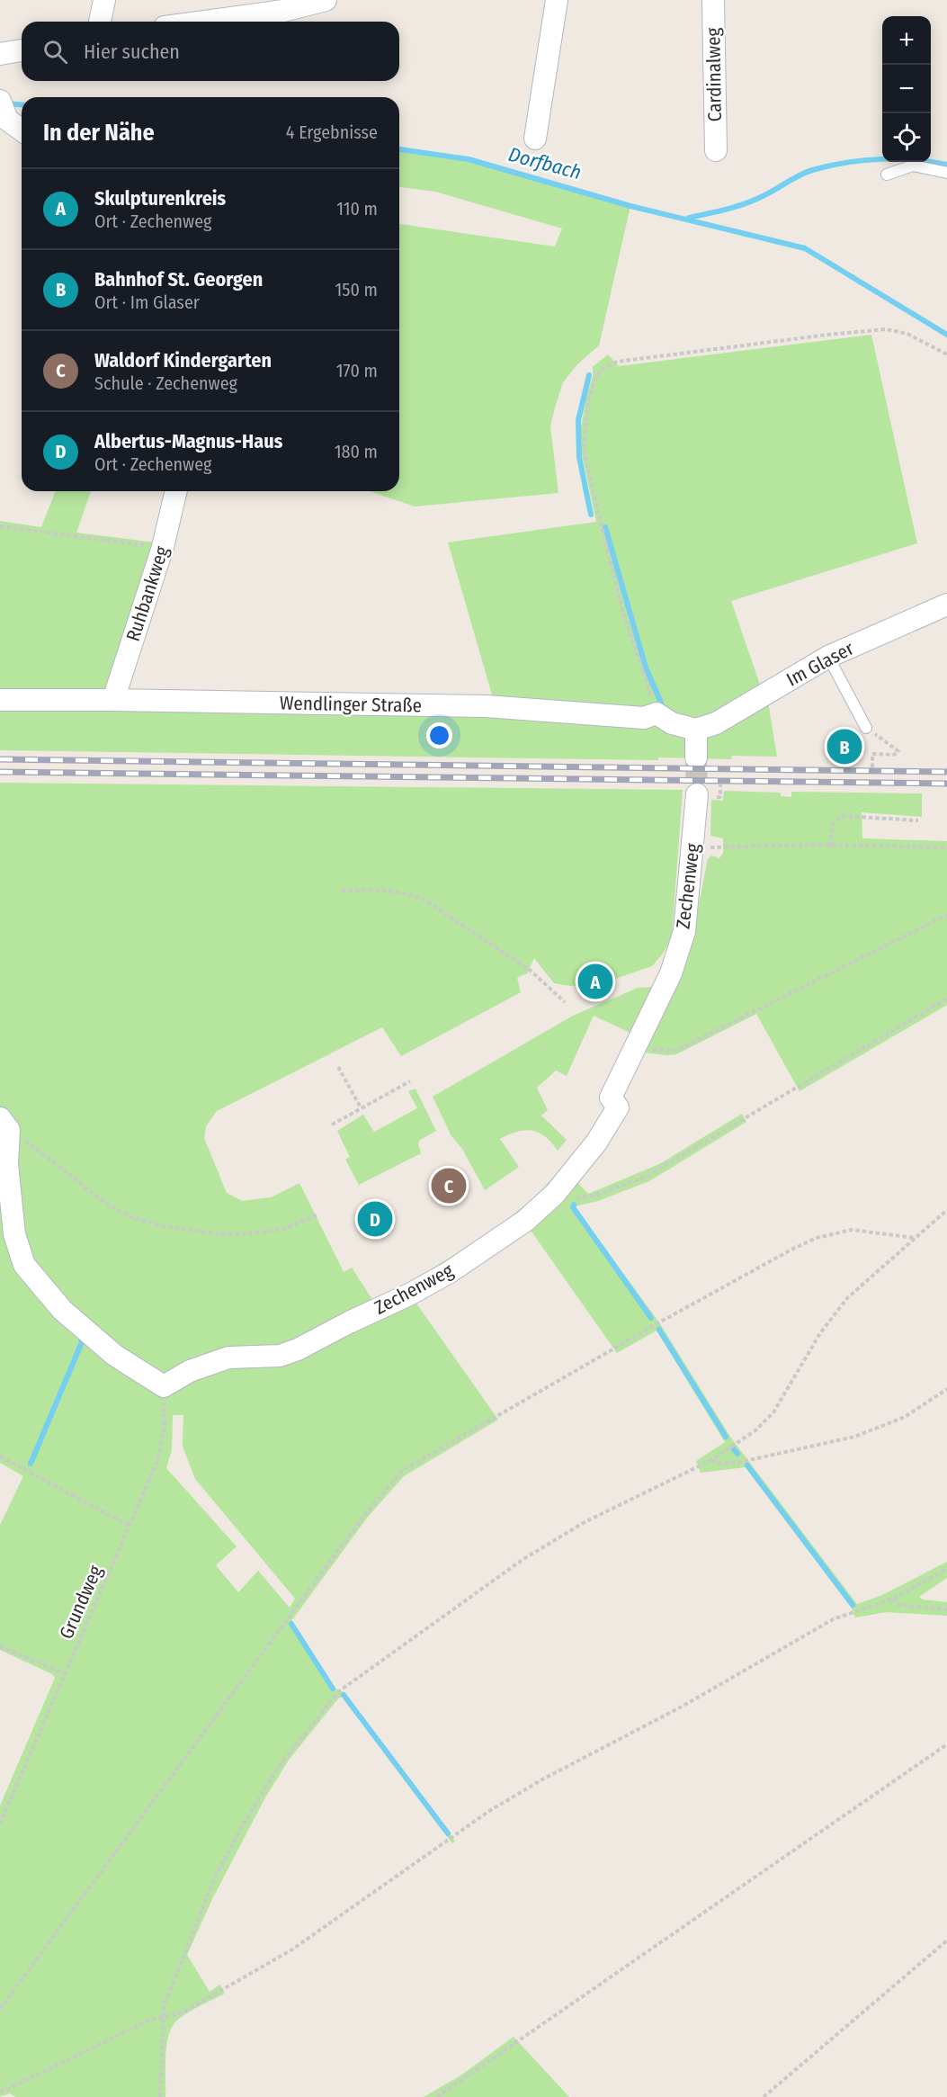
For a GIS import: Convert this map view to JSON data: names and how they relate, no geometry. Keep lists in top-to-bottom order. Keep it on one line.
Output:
{"streets":{"street":["Cardinalweg","Ruhbankweg","Im Glaser","Wendlinger Straße","Zechenweg"],"path":["Grundweg"]},"crossings":[["Ruhbankweg","Wendlinger Straße"],["Zechenweg","Grundweg"]],"water":["Dorfbach"],"page":{"map_buttons":["+","−"],"search":"Hier suchen","heading":["In der Nähe","4 Ergebnisse"],"list":[{"mark":"A","name":"Skulpturenkreis","note":"Ort · Zechenweg","value":"110 m"},{"mark":"B","name":"Bahnhof St. Georgen","note":"Ort · Im Glaser","value":"150 m"},{"mark":"C","name":"Waldorf Kindergarten","note":"Schule · Zechenweg","value":"170 m"},{"mark":"D","name":"Albertus-Magnus-Haus","note":"Ort · Zechenweg","value":"180 m"}],"pins":["B","A","C","D"]}}
